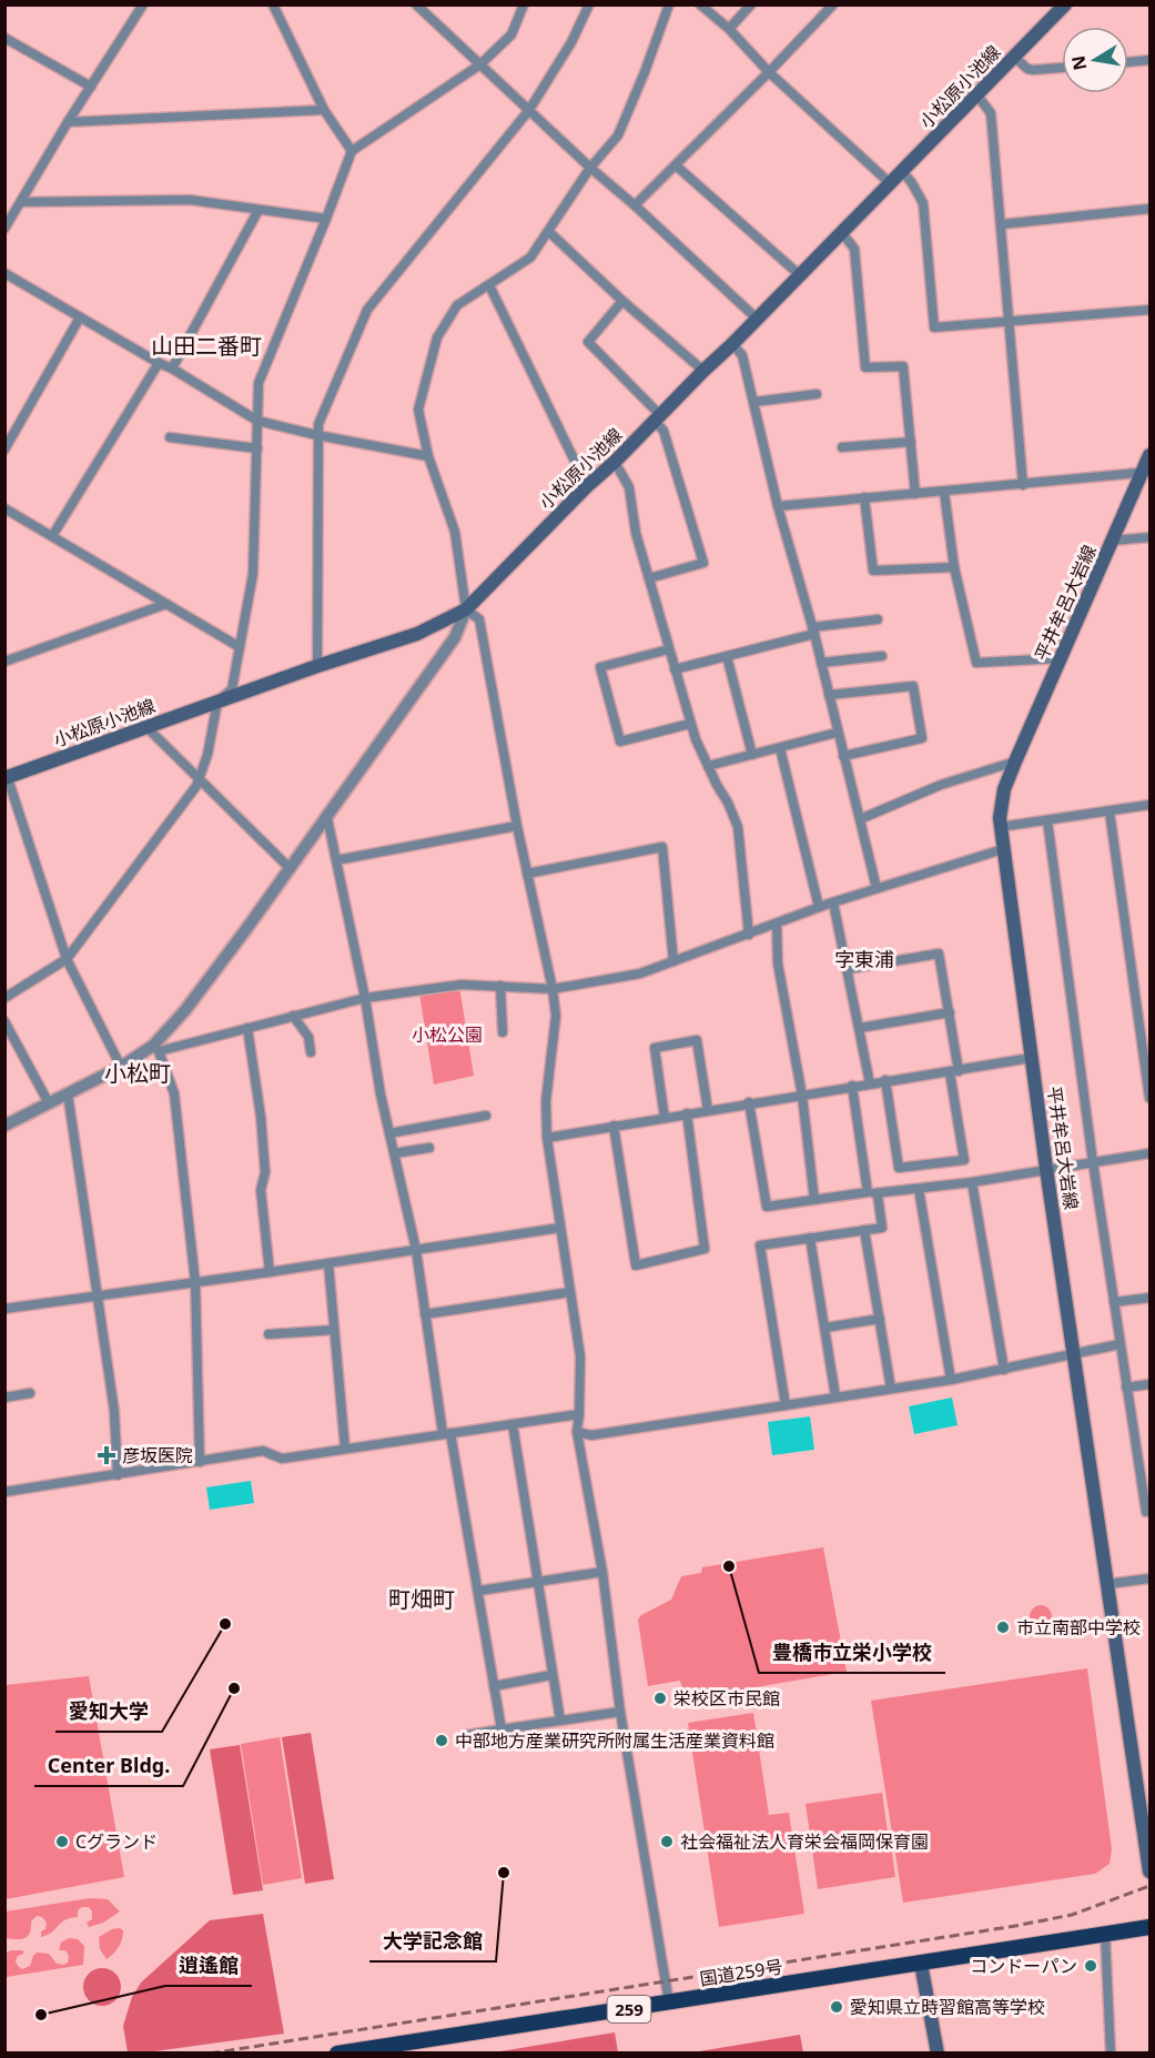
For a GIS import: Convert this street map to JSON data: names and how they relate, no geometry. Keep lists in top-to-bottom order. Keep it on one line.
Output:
{"streets":{"highway":["国道259号","259"],"main road":["小松原小池線","平井牟呂大岩線"]},"districts":["山田二番町","字東浦","小松町","町畑町"],"parks":["小松公園"],"places":{"health":["彦坂医院"],"other":["豊橋市立栄小学校","愛知大学","市立南部中学校","Center Bldg.","栄校区市民館","中部地方産業研究所附属生活産業資料館","Cグランド","社会福祉法人育栄会福岡保育園","大学記念館","コンドーパン","愛知県立時習館高等学校","逍遙館"]},"north":"left"}
